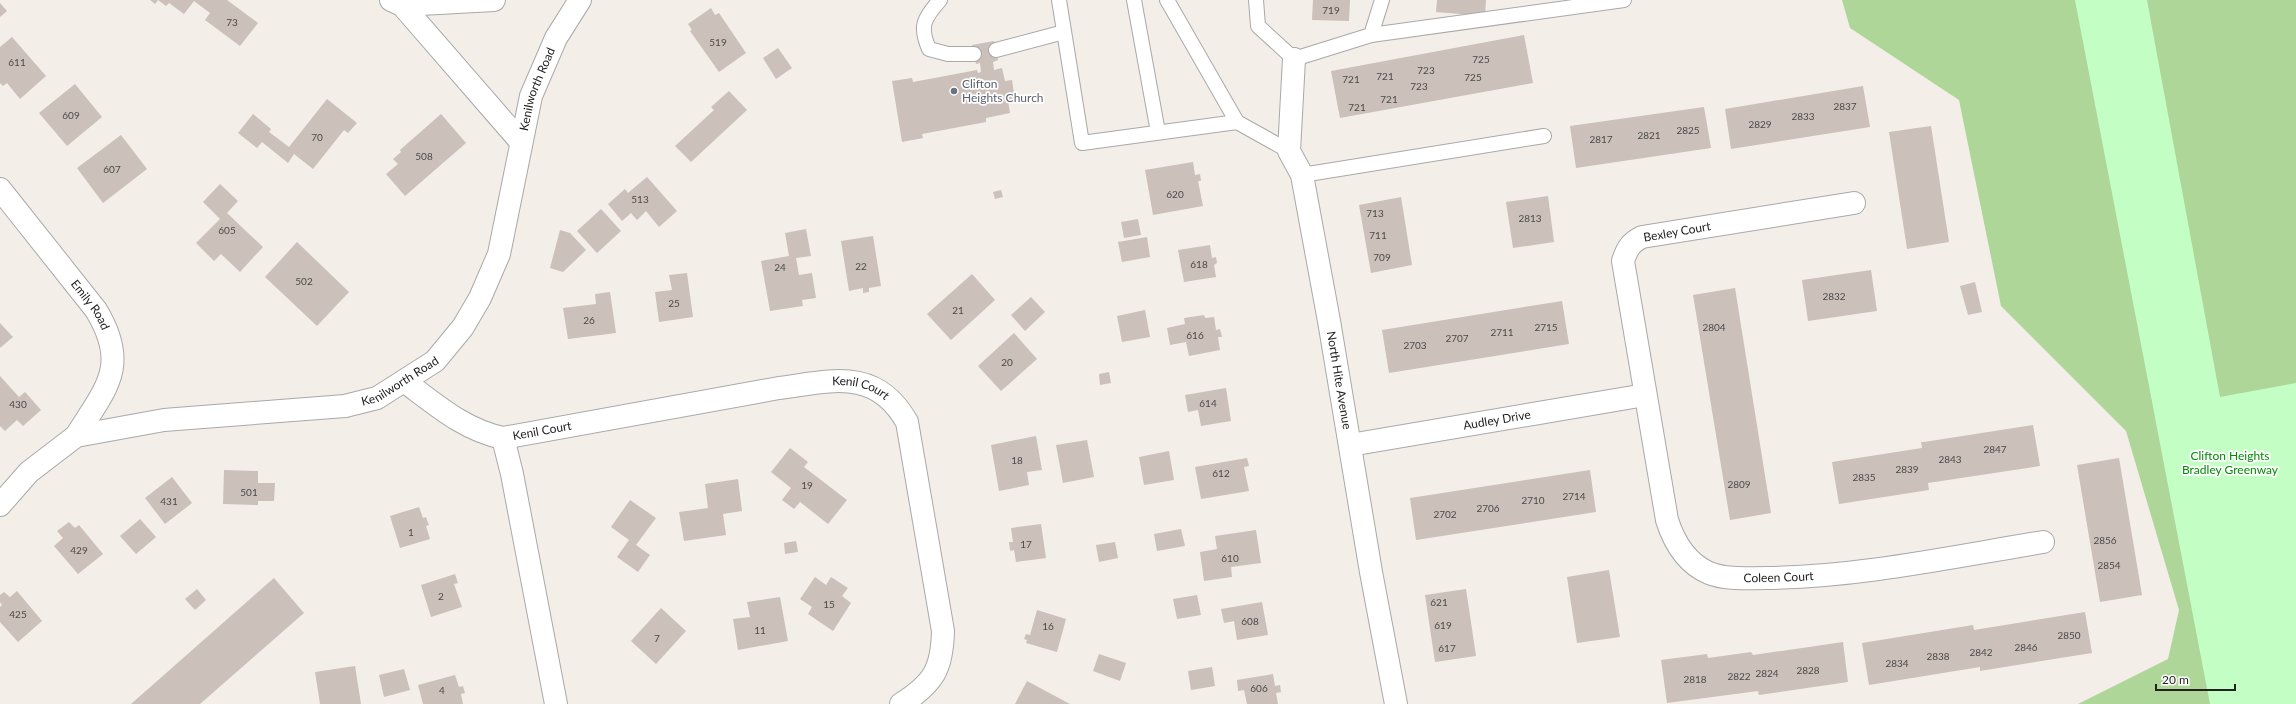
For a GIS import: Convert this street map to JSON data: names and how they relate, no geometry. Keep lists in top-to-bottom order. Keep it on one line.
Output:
{"streets":{"street":["Kenilworth Road","Bexley Court","Emily Road","North Hite Avenue","Kenil Court","Audley Drive","Coleen Court"]},"crossings":[["Kenilworth Road","Emily Road"],["Kenilworth Road","Kenil Court"],["Bexley Court","Audley Drive"],["Bexley Court","Coleen Court"],["North Hite Avenue","Audley Drive"],["Audley Drive","Coleen Court"]],"parks":["Clifton Heights Bradley Greenway"],"places":["Clifton Heights Church"],"house_numbers":["719","73","519","725","611","723","721","725","721","723","721","2837","721","609","2833","2829","2825","2821","70","2817","508","607","620","513","713","2813","605","711","709","618","22","24","502","2832","25","21","26","2715","2804","2711","616","2707","2703","20","614","430","2847","2843","18","2839","612","2835","2809","19","501","2714","2710","431","2706","2702","1","2856","17","429","610","2854","2","621","15","425","608","619","16","11","2850","7","2846","617","2842","2838","2834","2828","2824","2822","2818","606","4"],"scale_bar":"20 m"}
